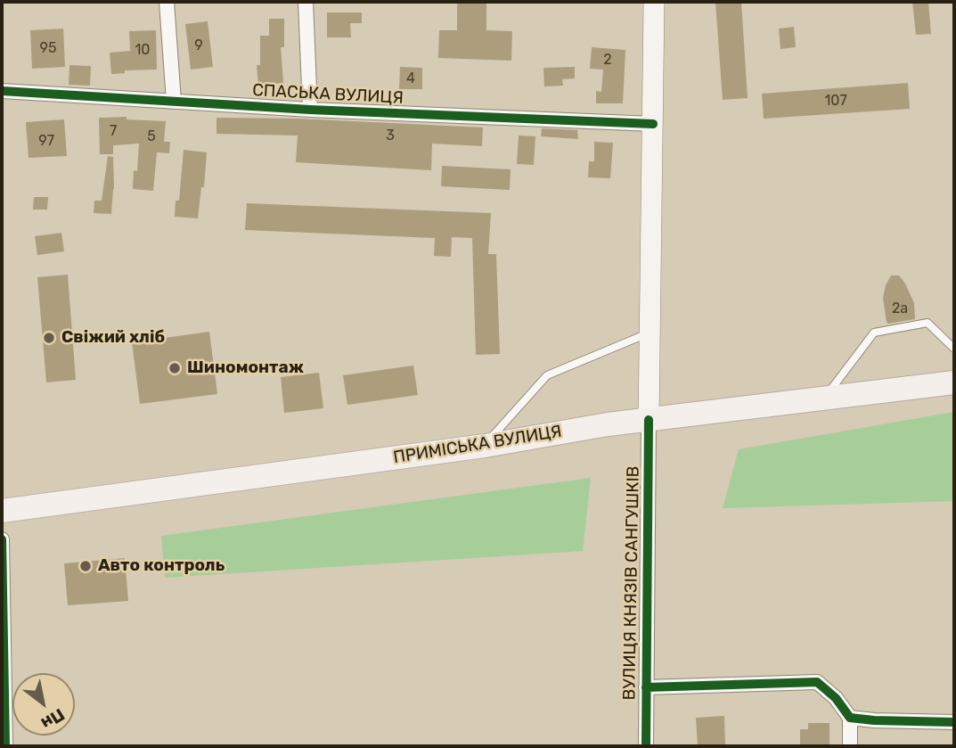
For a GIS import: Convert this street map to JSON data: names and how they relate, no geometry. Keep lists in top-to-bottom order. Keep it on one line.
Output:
{"streets":{"main road":["ПРИМІСЬКА ВУЛИЦЯ","ВУЛИЦЯ КНЯЗІВ САНГУШКІВ"],"street":["СПАСЬКА ВУЛИЦЯ"]},"crossings":[["СПАСЬКА ВУЛИЦЯ","ВУЛИЦЯ КНЯЗІВ САНГУШКІВ"],["ПРИМІСЬКА ВУЛИЦЯ","ВУЛИЦЯ КНЯЗІВ САНГУШКІВ"]],"places":["Свіжий хліб","Шиномонтаж","Авто контроль"],"house_numbers":["9","95","10","2","4","107","7","3","5","97","2а"],"north":"bottom right"}
